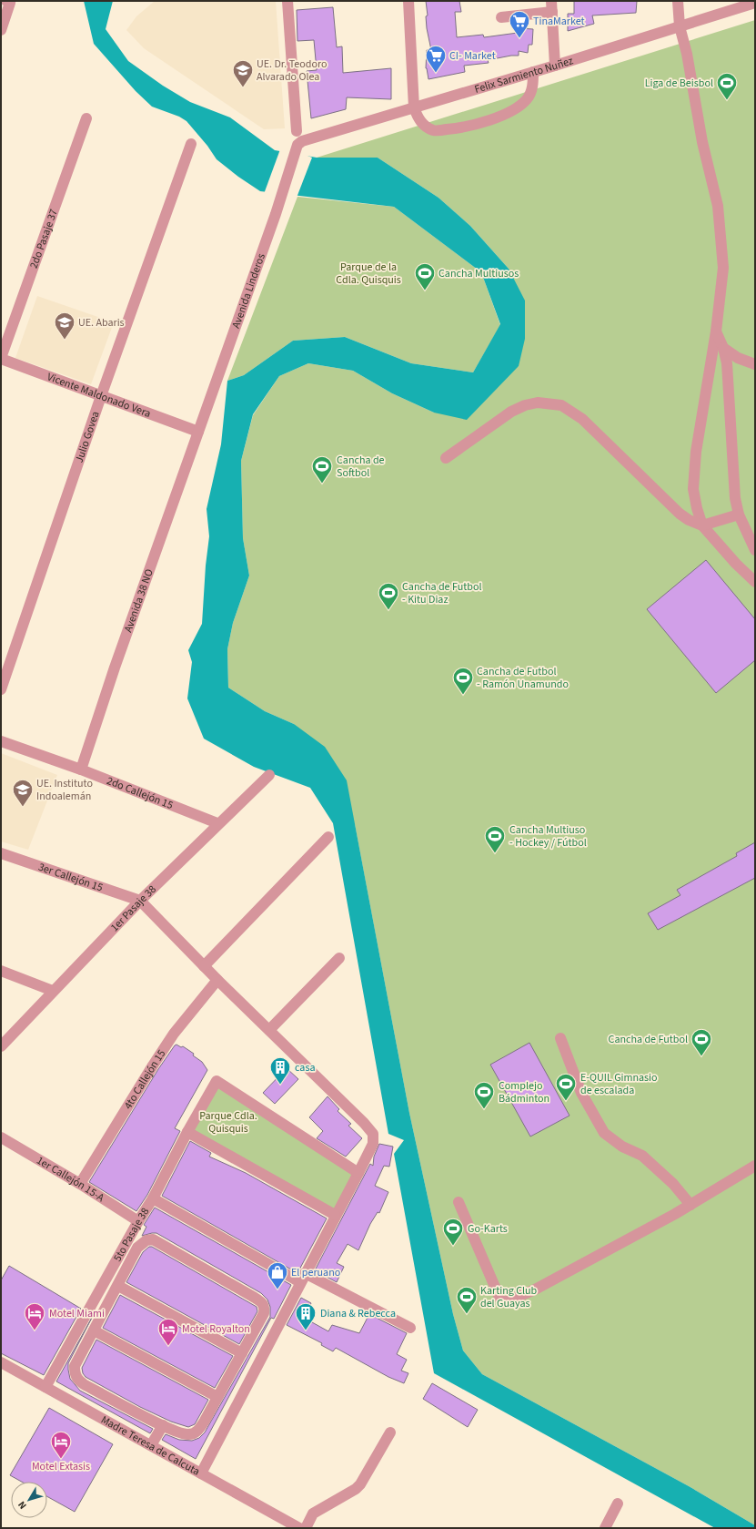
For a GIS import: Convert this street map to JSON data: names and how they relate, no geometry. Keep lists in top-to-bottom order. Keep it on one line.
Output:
{"streets":{"street":["Felix Sarmiento Nuñez","2do Pasaje 37","Avenida Linderos","Vicente Maldonado Vera","Julio Govea","Avenida 38 NO","2do Callejón 15","3er Callejón 15","1er Pasaje 38","4to Callejón 15","1er Callejón 15-A","5to Pasaje 38","Madre Teresa de Calcuta"]},"crossings":[["Felix Sarmiento Nuñez","Avenida Linderos"],["2do Pasaje 37","Vicente Maldonado Vera"],["Avenida Linderos","Vicente Maldonado Vera"],["Avenida Linderos","Avenida 38 NO"],["Vicente Maldonado Vera","Julio Govea"],["Vicente Maldonado Vera","Avenida 38 NO"],["Avenida 38 NO","2do Callejón 15"],["2do Callejón 15","1er Pasaje 38"],["3er Callejón 15","1er Pasaje 38"],["4to Callejón 15","1er Callejón 15-A"],["1er Callejón 15-A","5to Pasaje 38"],["5to Pasaje 38","Madre Teresa de Calcuta"]],"parks":["Parque de la Cdla. Quisquis","Parque Cdla. Quisquis"],"places":{"supermarket":["TinaMarket","CI- Market"],"school or university":["UE. Dr. Teodoro Alvarado Olea","UE. Abaris","UE. Instituto Indoalemán"],"sports":["Liga de Beisbol","Cancha Multiusos","Cancha de Softbol","Cancha de Futbol - Kitu Diaz","Cancha de Futbol - Ramón Unamundo","Cancha Multiuso - Hockey / Fútbol","Cancha de Futbol","E-QUIL Gimnasio de escalada","Complejo Bádminton","Go-Karts","Karting Club del Guayas"],"building":["casa","Diana & Rebecca"],"shop":["El peruano"],"hotel":["Motel Miami","Motel Royalton","Motel Extasis"]},"north":"bottom left"}
